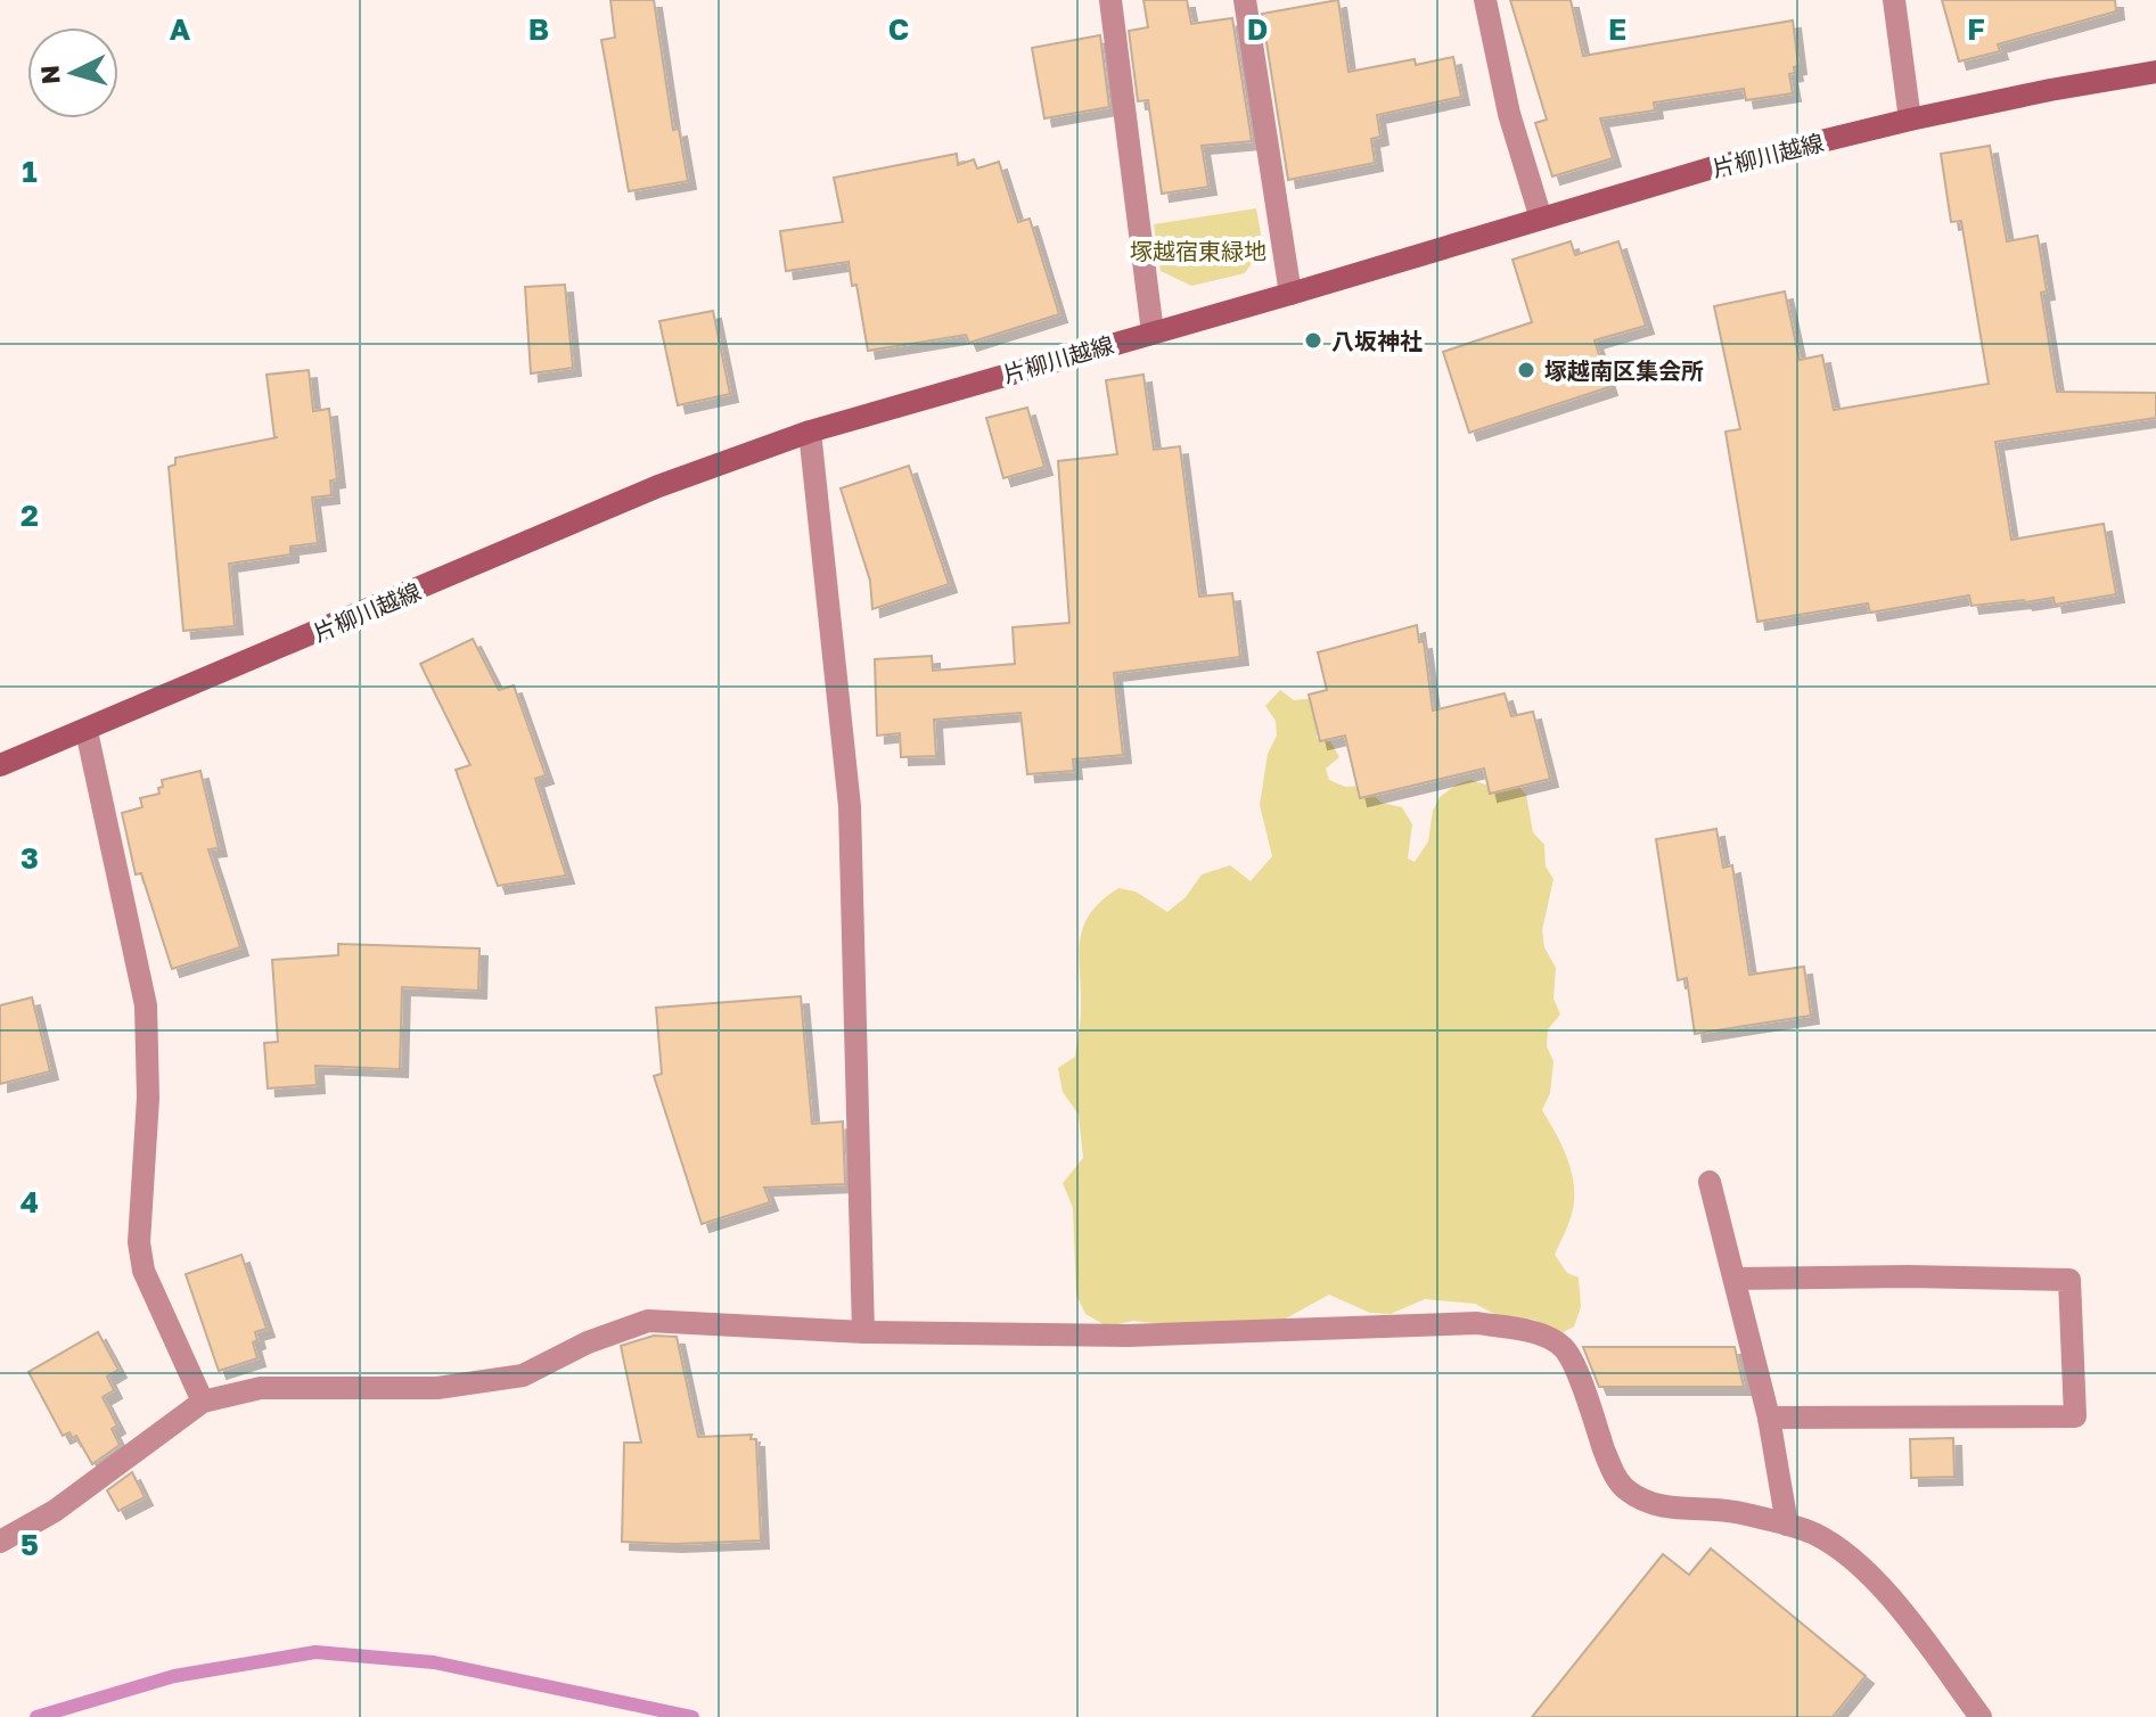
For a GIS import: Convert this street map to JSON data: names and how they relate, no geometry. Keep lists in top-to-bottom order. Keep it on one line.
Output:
{"streets":{"main road":["片柳川越線"]},"parks":["塚越宿東緑地"],"places":["八坂神社","塚越南区集会所"],"north":"left","grid":{"columns":["A","B","C","D","E","F"],"rows":["1","2","3","4","5"]}}
